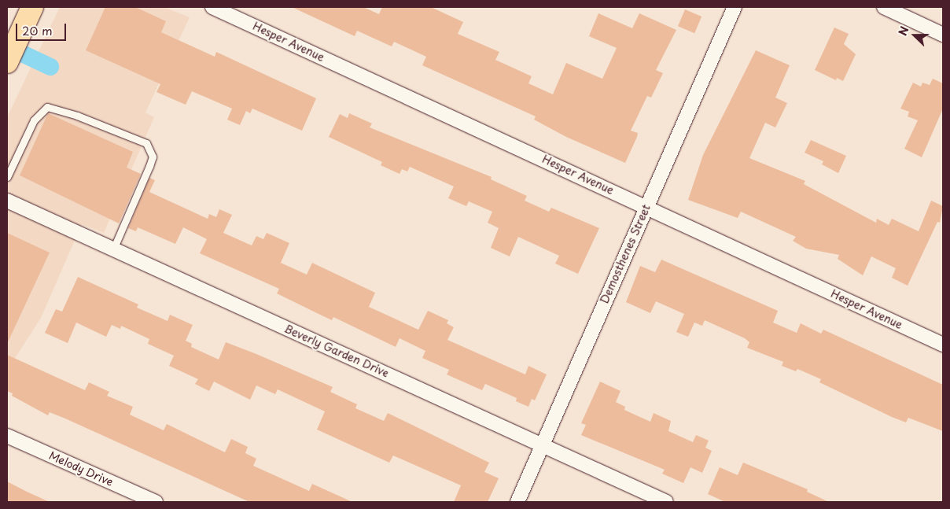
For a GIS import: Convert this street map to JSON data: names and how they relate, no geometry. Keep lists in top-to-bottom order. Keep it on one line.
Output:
{"streets":{"street":["Hesper Avenue","Demosthenes Street","Beverly Garden Drive","Melody Drive"]},"crossings":[["Hesper Avenue","Demosthenes Street"],["Demosthenes Street","Beverly Garden Drive"]],"scale_bar":"20 m","north":"left"}
